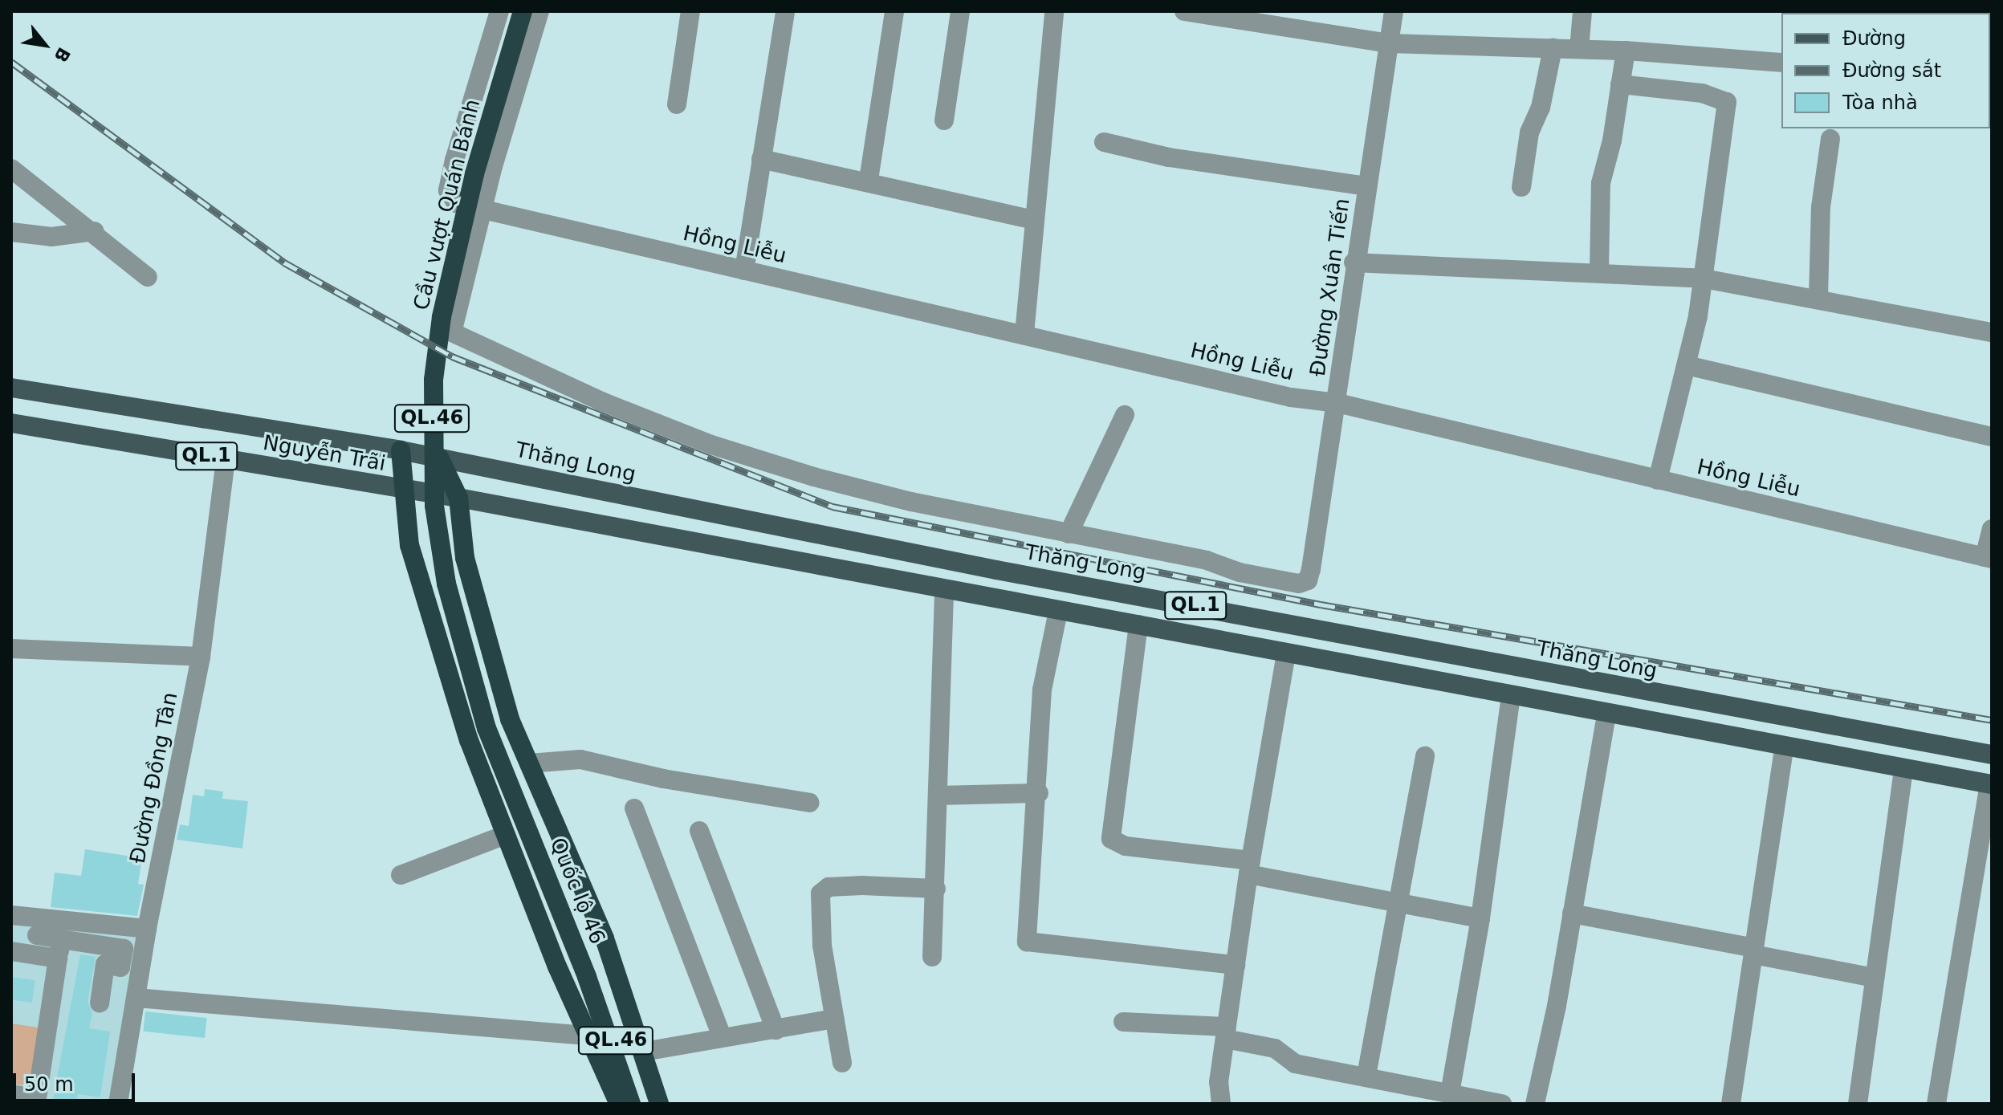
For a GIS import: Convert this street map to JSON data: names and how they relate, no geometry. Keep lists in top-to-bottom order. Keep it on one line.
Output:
{"streets":{"highway":["Cầu vượt Quán Bánh","QL.46","Quốc lộ 46"],"main road":["Nguyễn Trãi","QL.1","Thăng Long"],"street":["Hồng Liễu","Đường Xuân Tiến","Đường Đồng Tân"]},"crossings":[["Cầu vượt Quán Bánh","Quốc lộ 46"],["Hồng Liễu","Đường Xuân Tiến"],["Nguyễn Trãi","QL.1"],["Nguyễn Trãi","Thăng Long"],["Nguyễn Trãi","Đường Đồng Tân"]],"legend":["Đường","Đường sắt","Tòa nhà"],"scale_bar":"50 m","north":"bottom right"}
